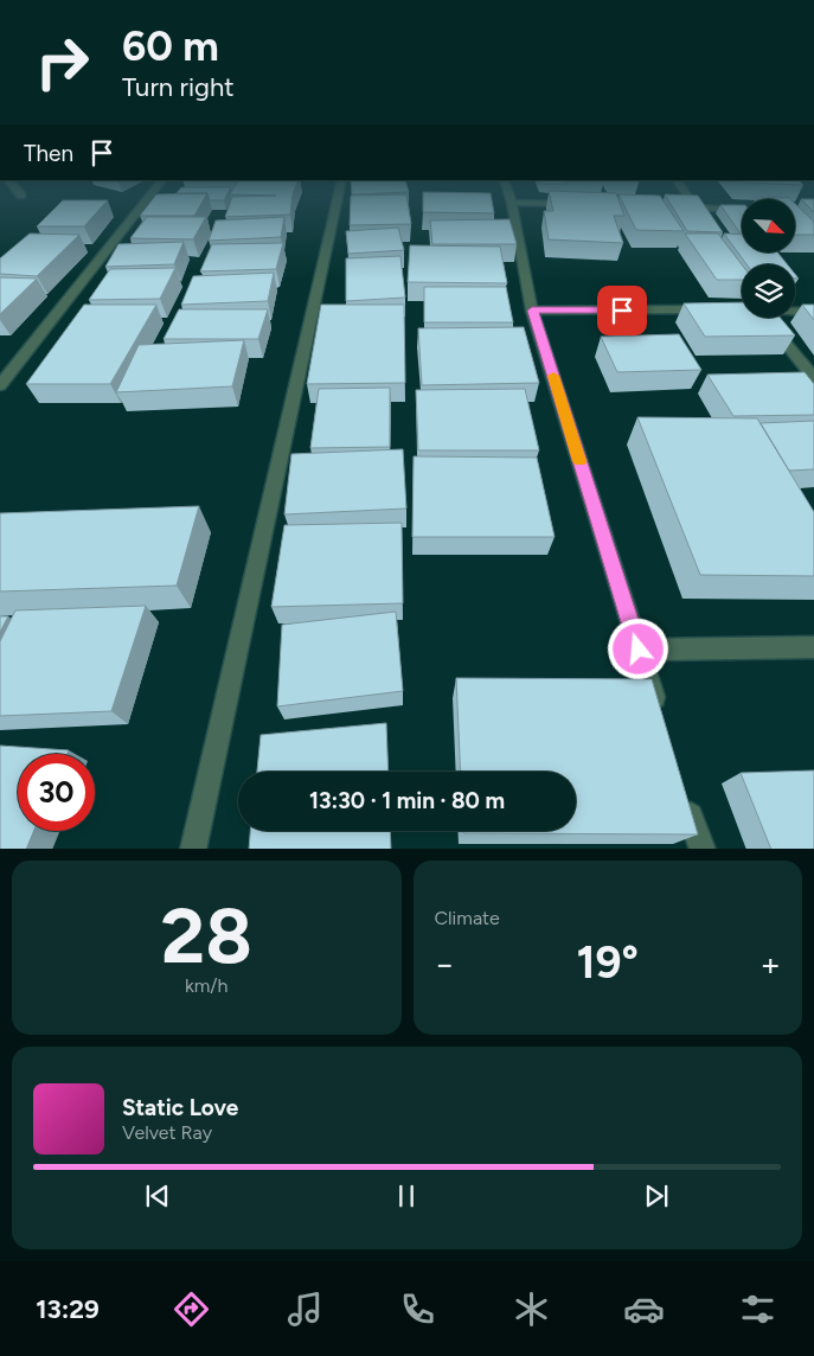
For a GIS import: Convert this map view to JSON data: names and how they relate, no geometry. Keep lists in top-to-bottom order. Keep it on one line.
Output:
{"north":"bottom right","page":{"turn":["60 m","Turn right"],"then":"Then","limit":"30","trip":"13:30 · 1 min · 80 m","tile":[["28","km/h"],"Climate"],"heat":["−","19°","+"],"song":["Static Love","Velvet Ray"],"tabs":"13:29"}}
